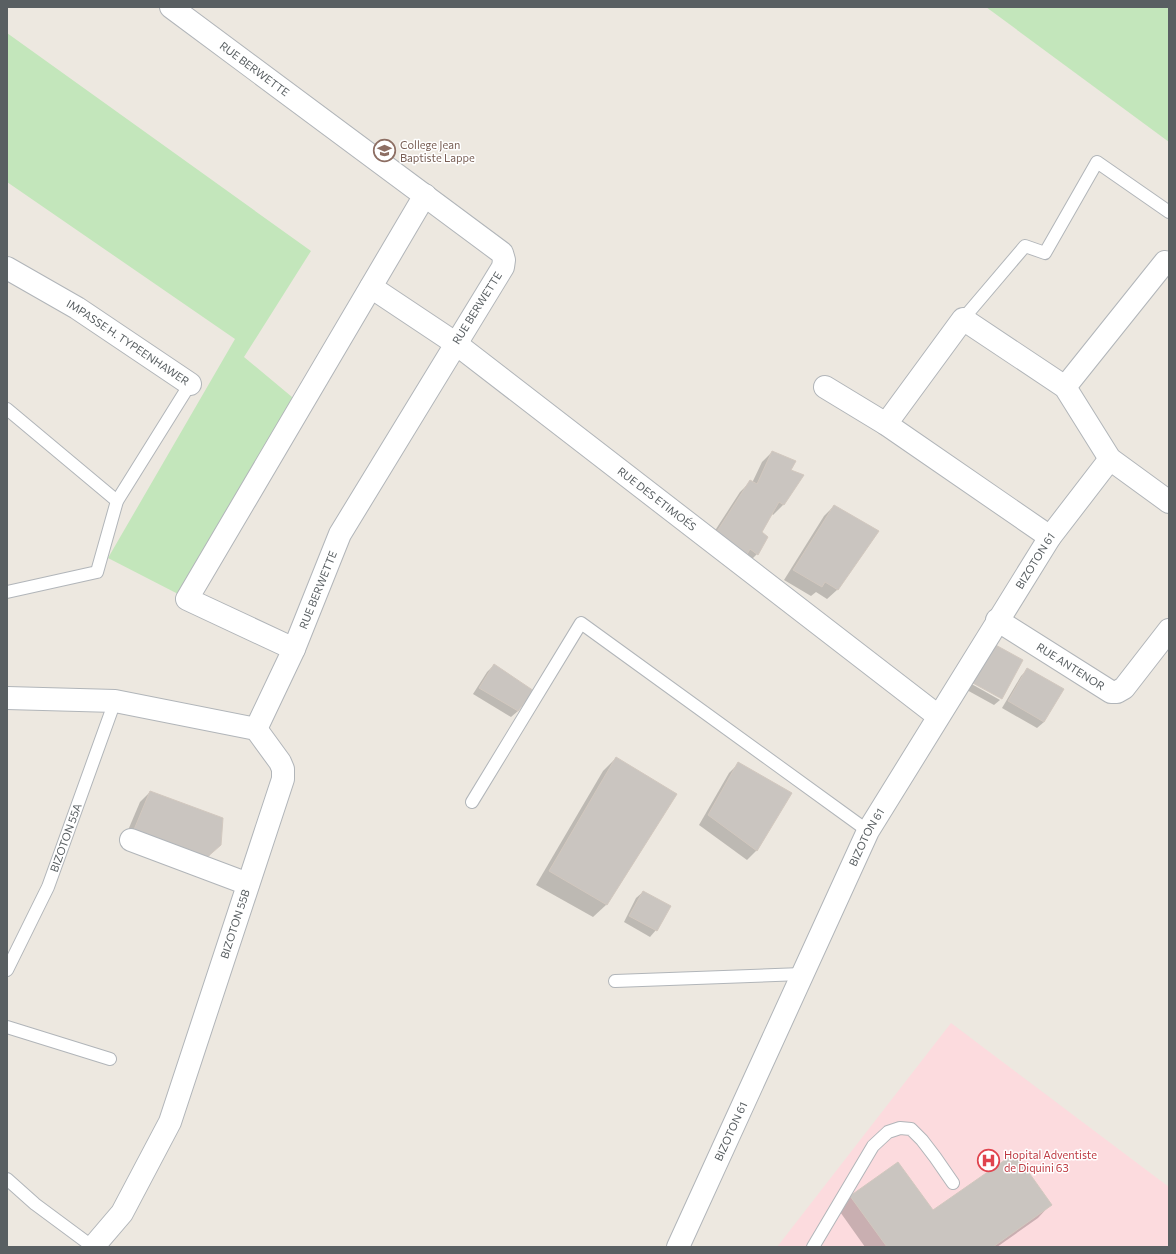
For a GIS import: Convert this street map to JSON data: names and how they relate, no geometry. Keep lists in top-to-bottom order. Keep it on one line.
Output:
{"streets":{"street":["RUE BERWETTE","IMPASSE H. TYPEENHAWER","RUE DES ETIMOÉS","BIZOTON 61","RUE ANTENOR","BIZOTON 55B"],"lane":["BIZOTON 55A"]},"crossings":[["RUE BERWETTE","RUE DES ETIMOÉS"],["RUE BERWETTE","BIZOTON 55B"],["RUE DES ETIMOÉS","BIZOTON 61"],["BIZOTON 61","RUE ANTENOR"]],"places":{"school or university":["College Jean Baptiste Lappe"],"hospital":["Hopital Adventiste de Diquini 63"]}}
